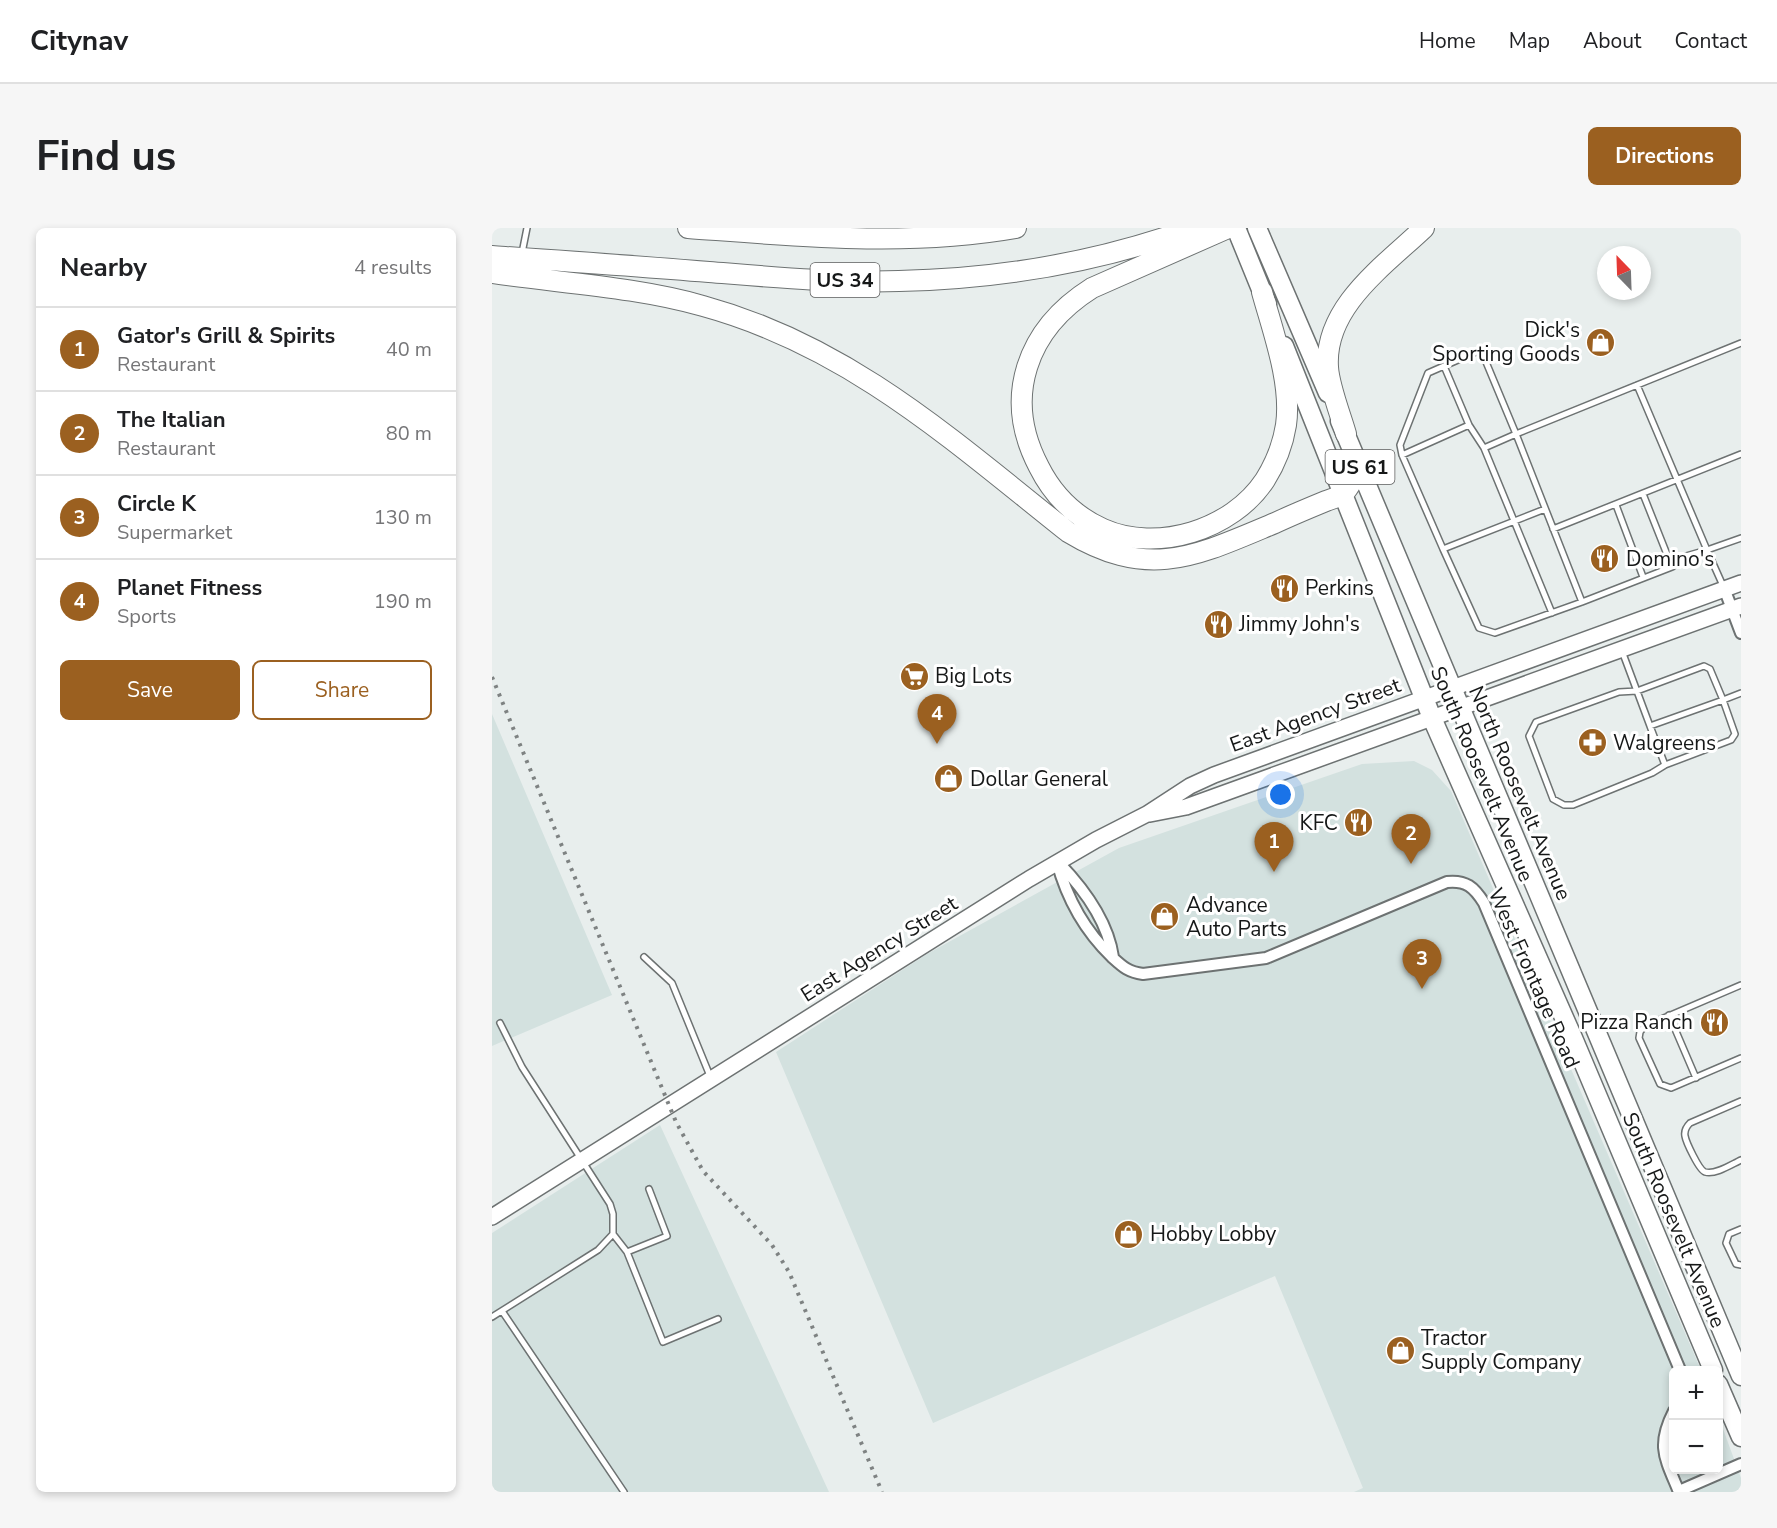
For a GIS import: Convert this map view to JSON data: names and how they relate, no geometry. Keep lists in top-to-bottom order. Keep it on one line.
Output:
{"streets":{"highway":["US 34","US 61","South Roosevelt Avenue","North Roosevelt Avenue"],"main road":["East Agency Street"],"street":["West Frontage Road"]},"crossings":[["East Agency Street","South Roosevelt Avenue"],["East Agency Street","North Roosevelt Avenue"],["East Agency Street","West Frontage Road"]],"places":{"shop":["Dick's Sporting Goods","Dollar General","Advance Auto Parts","Hobby Lobby","Tractor Supply Company"],"restaurant":["Domino's","Perkins","Jimmy John's","KFC","Pizza Ranch"],"supermarket":["Big Lots"],"pharmacy":["Walgreens"]},"north":"top left","page":{"header":"Citynav","nav":["Home","Map","About","Contact"],"buttons":["Directions",["Save","Share"]],"title":"Find us","heading":["Nearby","4 results"],"list":[{"mark":"1","name":"Gator's Grill & Spirits","note":"Restaurant","value":"40 m"},{"mark":"2","name":"The Italian","note":"Restaurant","value":"80 m"},{"mark":"3","name":"Circle K","note":"Supermarket","value":"130 m"},{"mark":"4","name":"Planet Fitness","note":"Sports","value":"190 m"}],"pins":["4","2","1","3"],"map_buttons":["+","−"]}}
